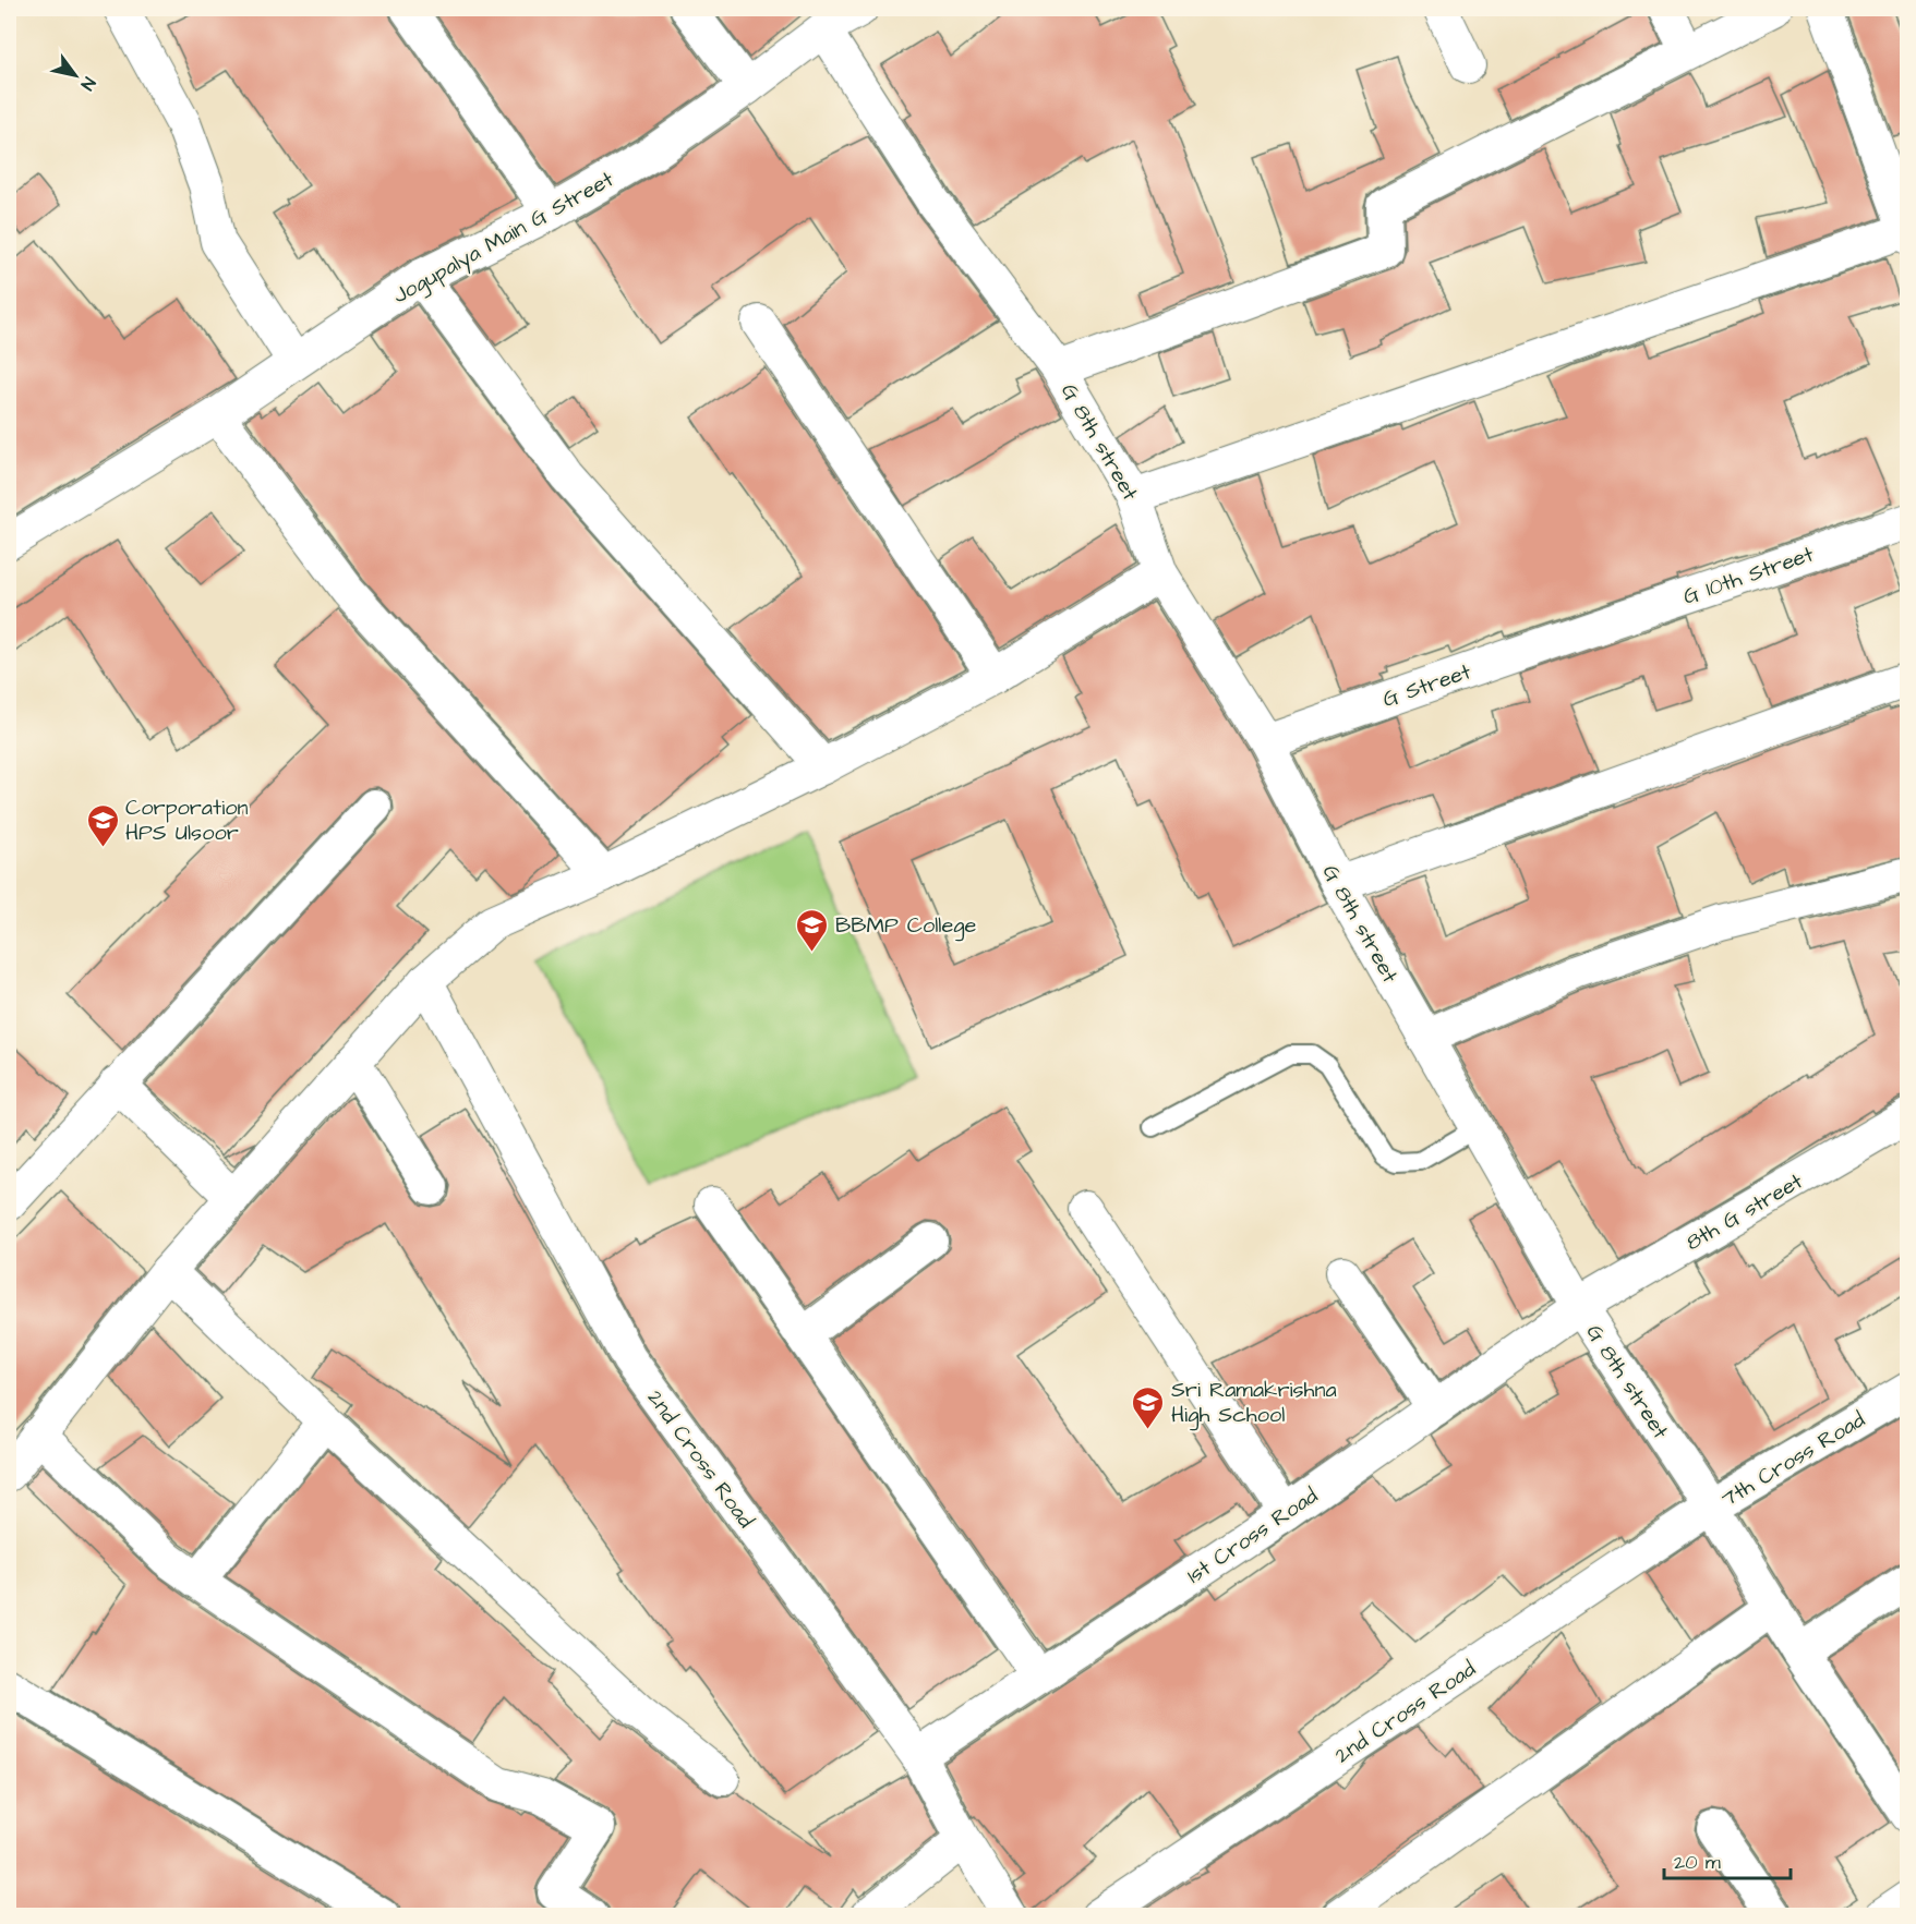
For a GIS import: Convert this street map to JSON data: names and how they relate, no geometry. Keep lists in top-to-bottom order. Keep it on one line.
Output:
{"streets":{"street":["Jogupalya Main G Street","G 8th street","G 10th Street","G Street","8th G street","2nd Cross Road","7th Cross Road","1st Cross Road"]},"crossings":[["Jogupalya Main G Street","G 8th street"],["G 8th street","G Street"],["G 8th street","8th G street"],["G 8th street","2nd Cross Road"],["G 8th street","7th Cross Road"],["G 8th street","1st Cross Road"],["G 10th Street","G Street"],["8th G street","1st Cross Road"],["2nd Cross Road","7th Cross Road"],["2nd Cross Road","1st Cross Road"]],"places":{"school or university":["Corporation HPS Ulsoor","BBMP College","Sri Ramakrishna High School"]},"scale_bar":"20 m","north":"bottom right"}
